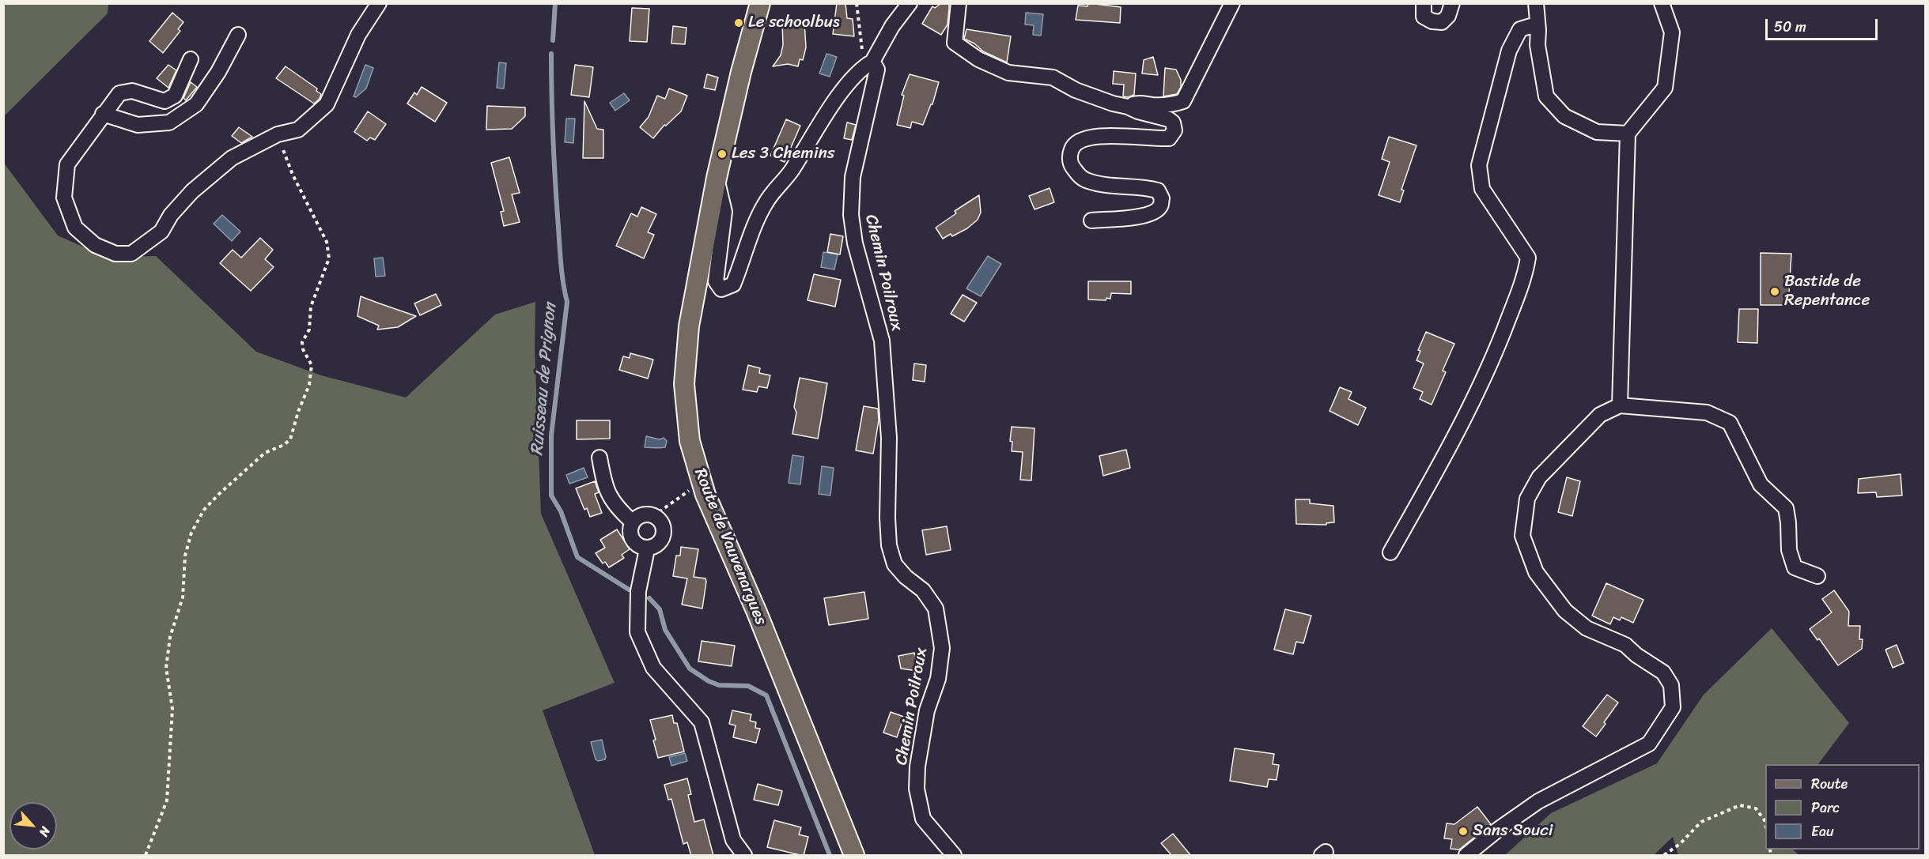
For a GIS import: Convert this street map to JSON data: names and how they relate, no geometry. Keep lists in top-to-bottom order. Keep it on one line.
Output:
{"streets":{"main road":["Route de Vauvenargues"],"street":["Chemin Poilroux"]},"water":["Ruisseau de Prignon"],"places":["Le schoolbus","Les 3 Chemins","Bastide de Repentance","Sans Souci"],"legend":["Route","Parc","Eau"],"scale_bar":"50 m","north":"bottom right"}
